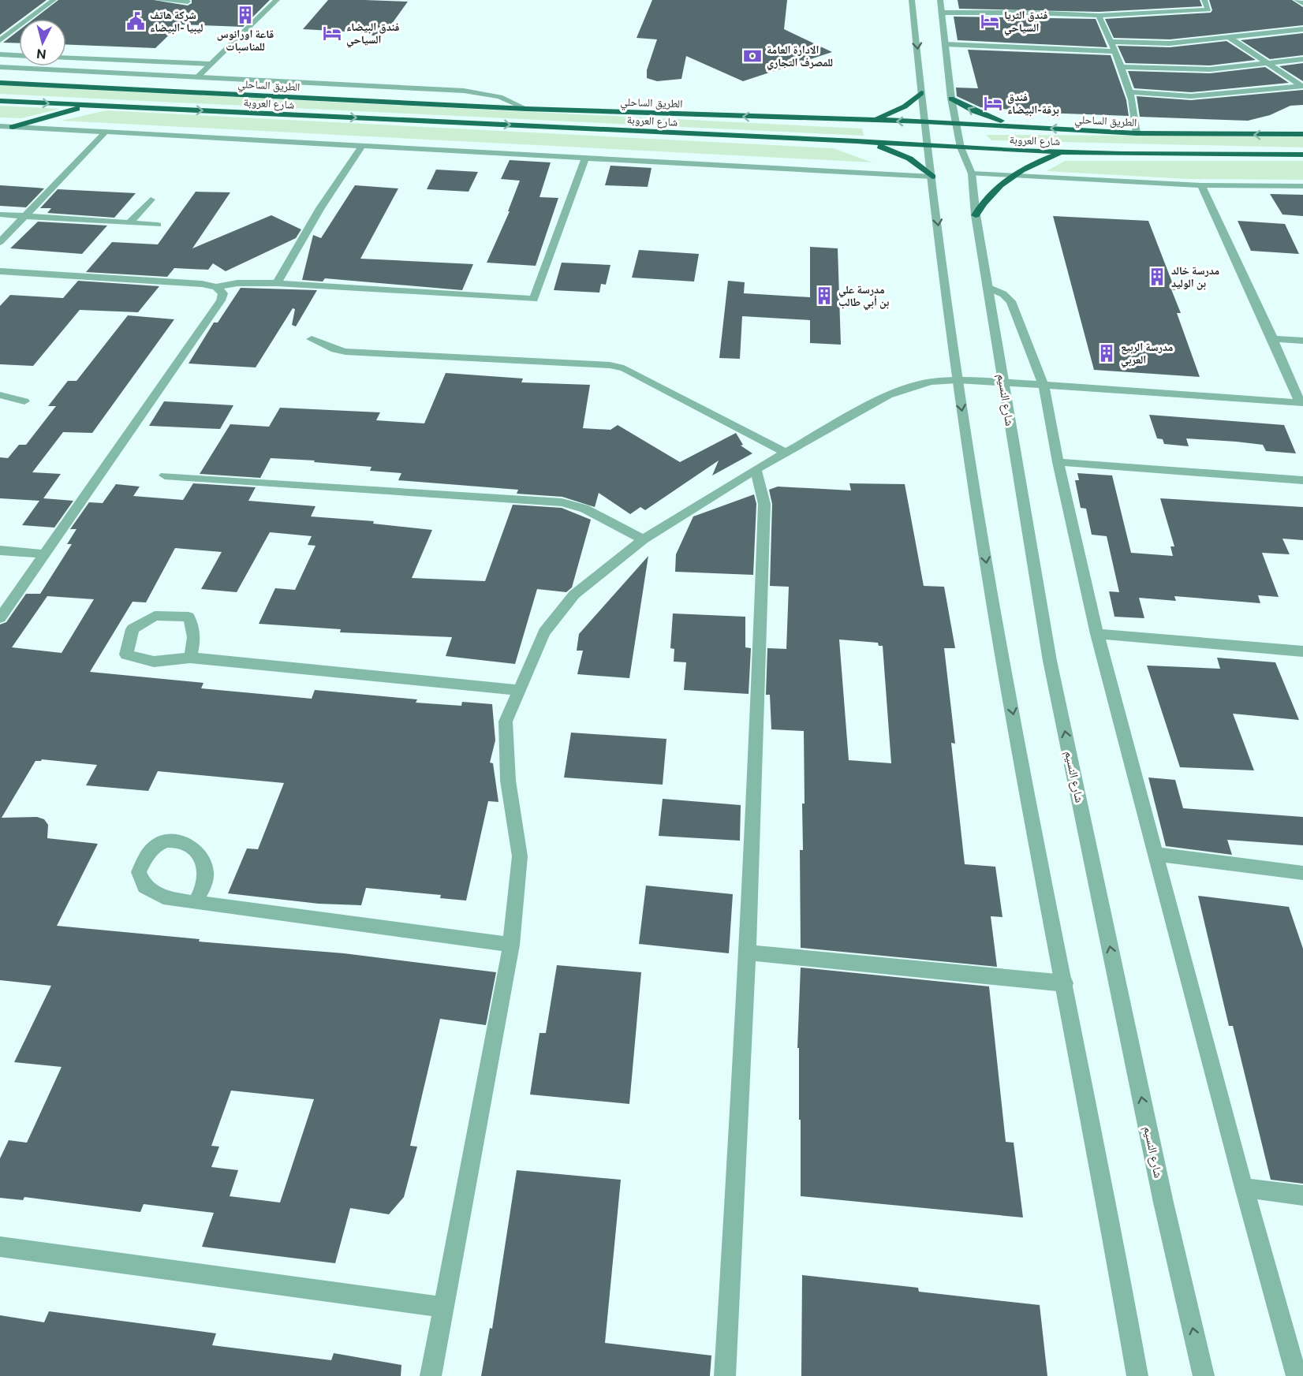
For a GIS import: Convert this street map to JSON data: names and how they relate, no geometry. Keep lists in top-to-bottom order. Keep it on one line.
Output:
{"streets":{"highway":["الطريق الساحلي","شارع العروبة"],"street":["شارع النسيم"]},"crossings":[["الطريق الساحلي","شارع النسيم"],["شارع العروبة","شارع النسيم"]],"one_way":["الطريق الساحلي","شارع العروبة"],"places":{"building":["قاعة اورانوس للمناسبات","مدرسة خالد بن الوليد","مدرسة علي بن أبي طالب","مدرسة الربيع العربي"],"public building":["شركة هاتف ليبيا -البيضاء"],"hotel":["فندق الثريا السياحي","فندق البيضاء السياحي","فندق برقة-البيضاء"],"bank":["الادارة العامة للمصرف التجاري"]},"north":"bottom"}
